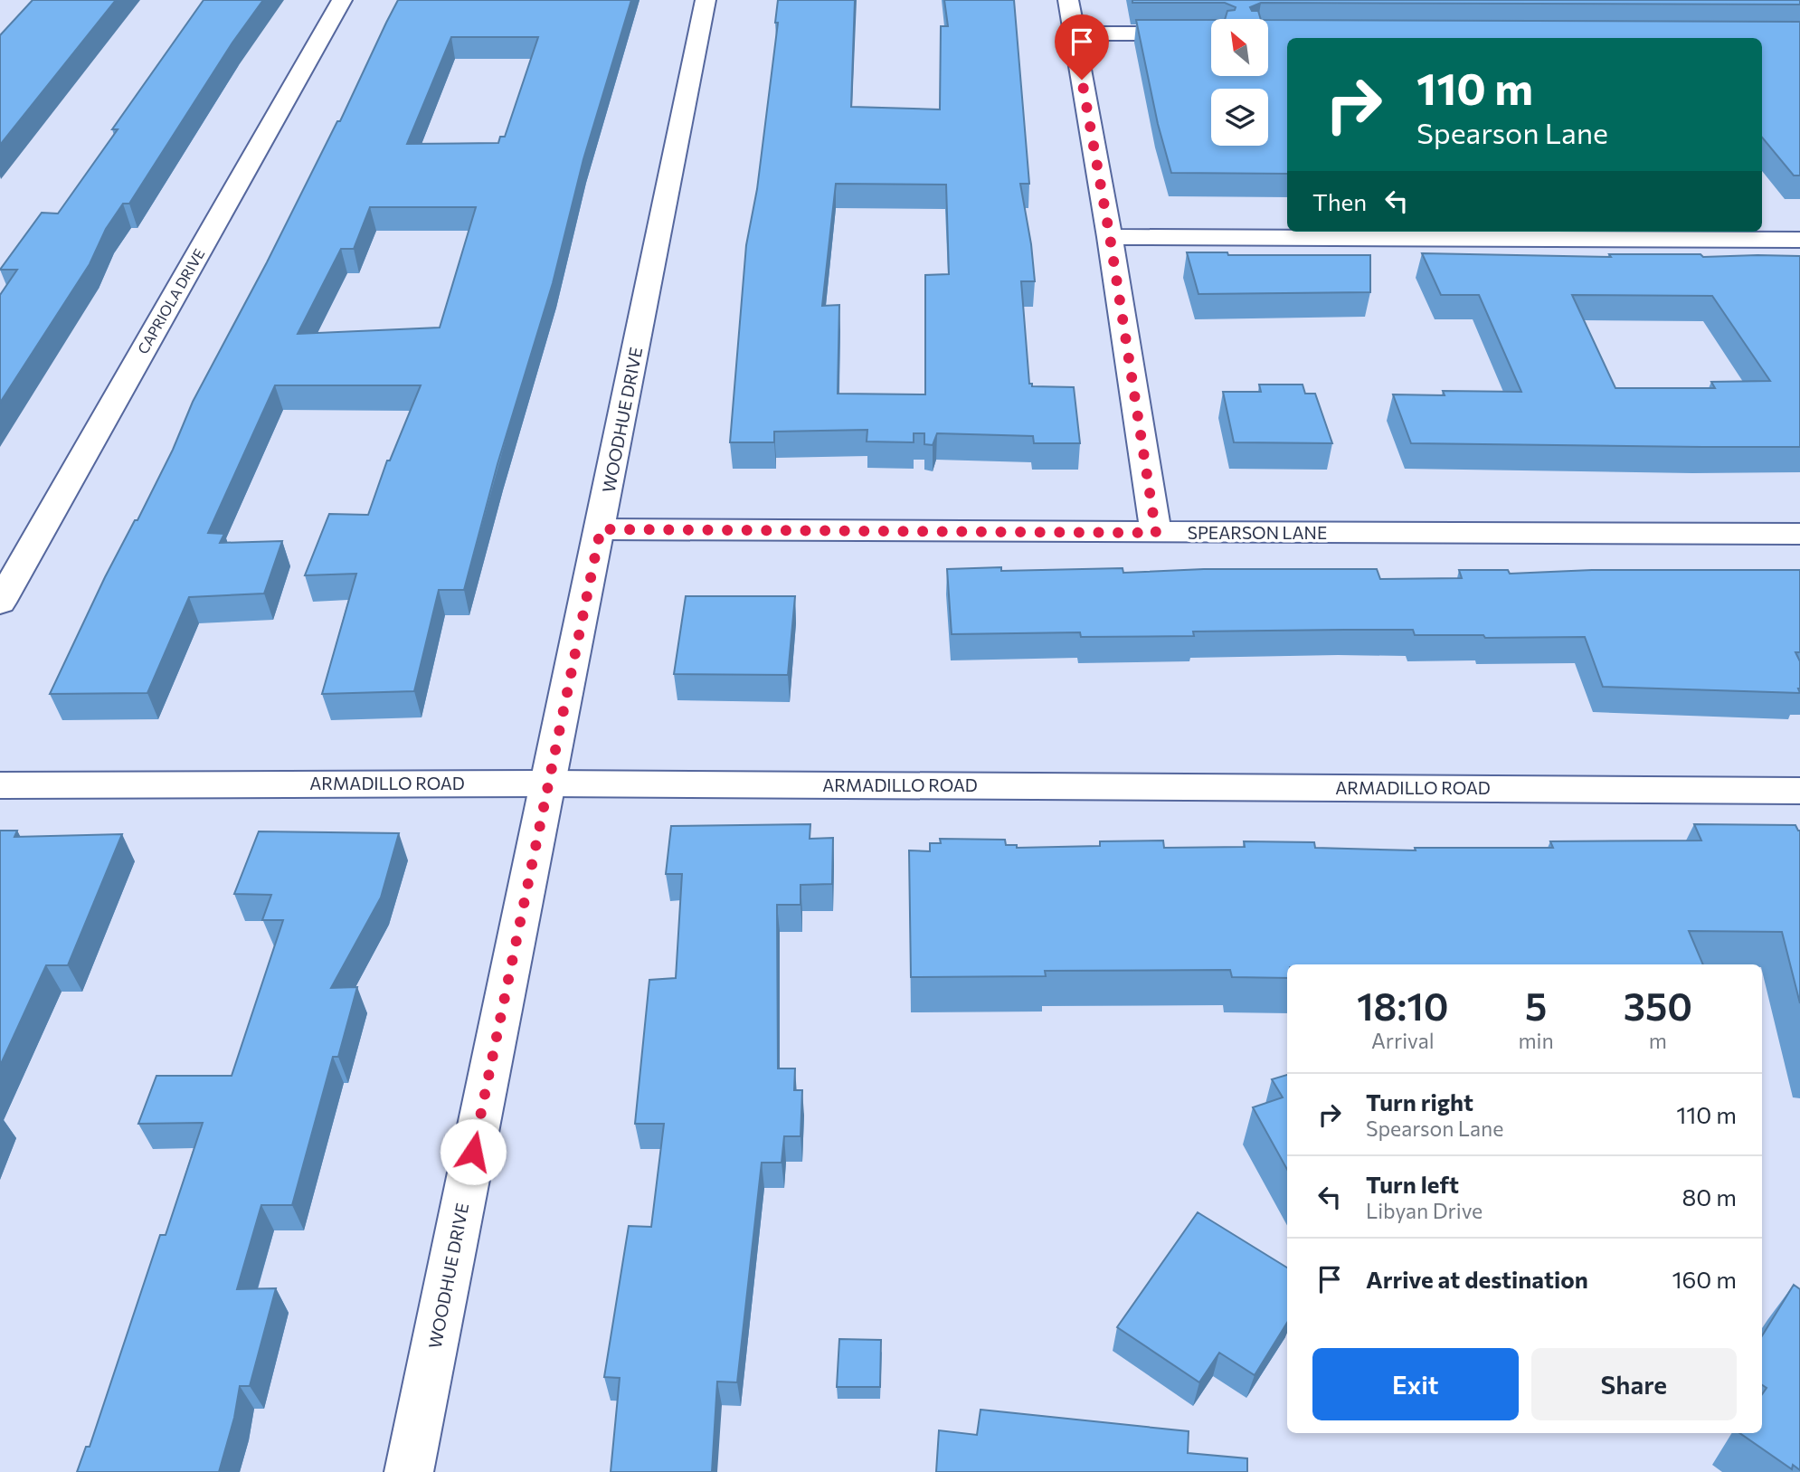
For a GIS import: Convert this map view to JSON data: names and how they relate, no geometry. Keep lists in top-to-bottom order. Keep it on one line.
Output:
{"streets":{"street":["CAPRIOLA DRIVE","WOODHUE DRIVE","SPEARSON LANE","ARMADILLO ROAD"]},"crossings":[["WOODHUE DRIVE","SPEARSON LANE"],["WOODHUE DRIVE","ARMADILLO ROAD"]],"north":"top left","page":{"turn":["110 m","Spearson Lane"],"then":"Then","eta":["18:10","Arrival","5","min","350","m"],"list":[{"name":"Turn right","note":"Spearson Lane","value":"110 m"},{"name":"Turn left","note":"Libyan Drive","value":"80 m"},{"name":"Arrive at destination","value":"160 m"}],"buttons":["Exit","Share"]}}
